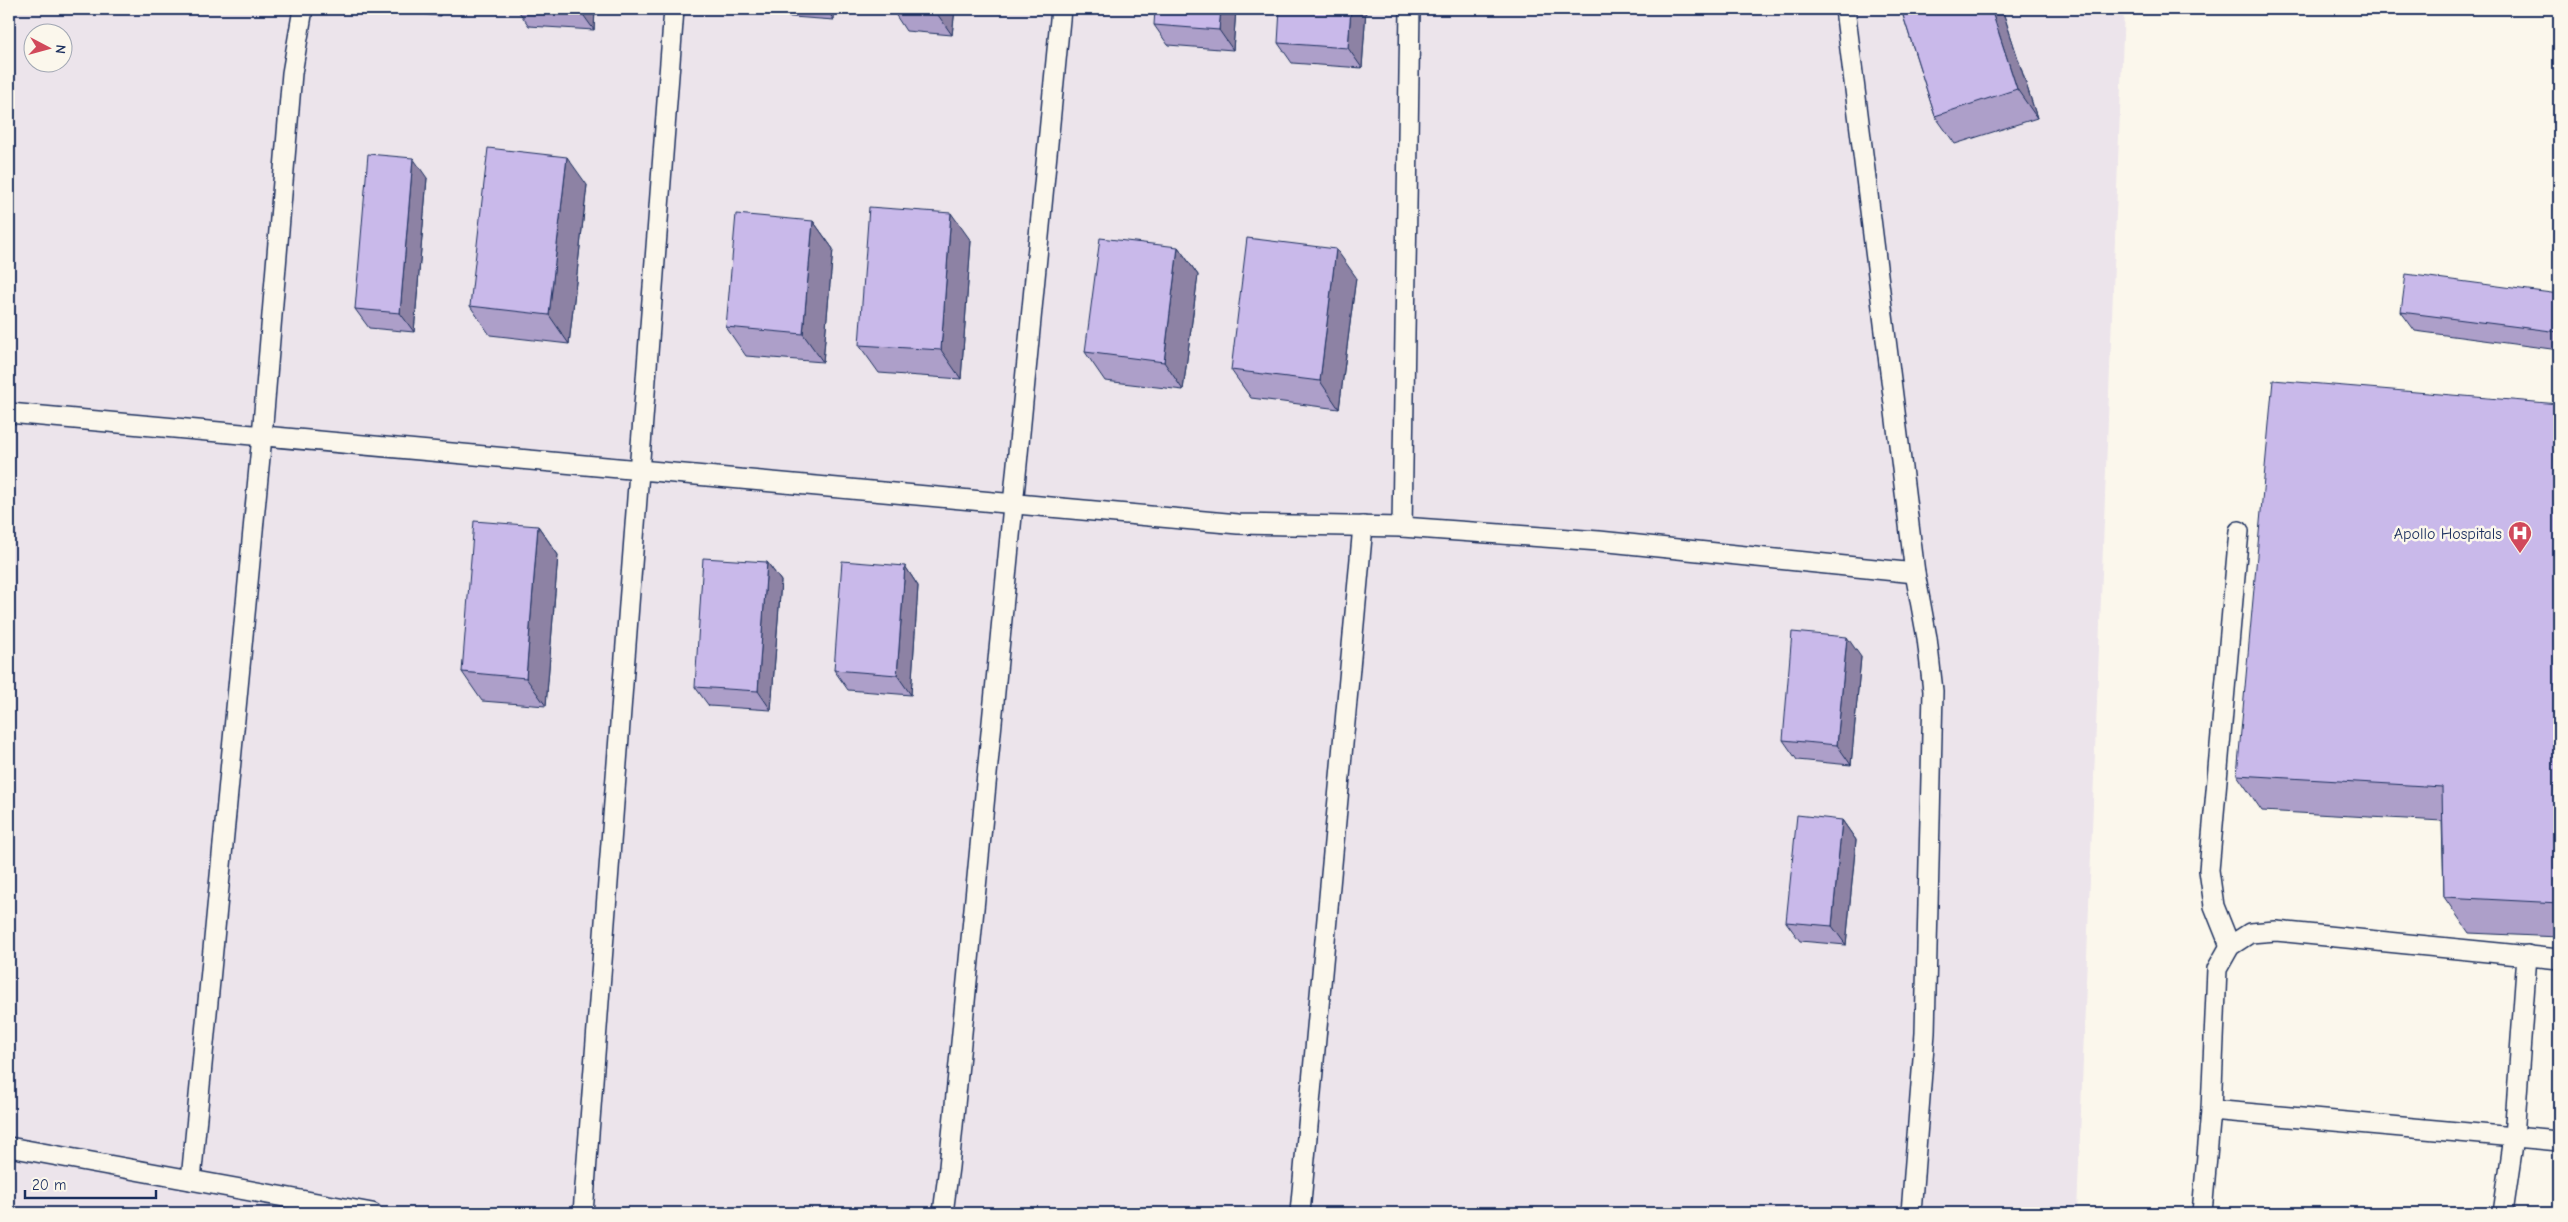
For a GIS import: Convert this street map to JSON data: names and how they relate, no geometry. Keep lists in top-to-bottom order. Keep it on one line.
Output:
{"places":{"hospital":["Apollo Hospitals"]},"scale_bar":"20 m","north":"right"}
